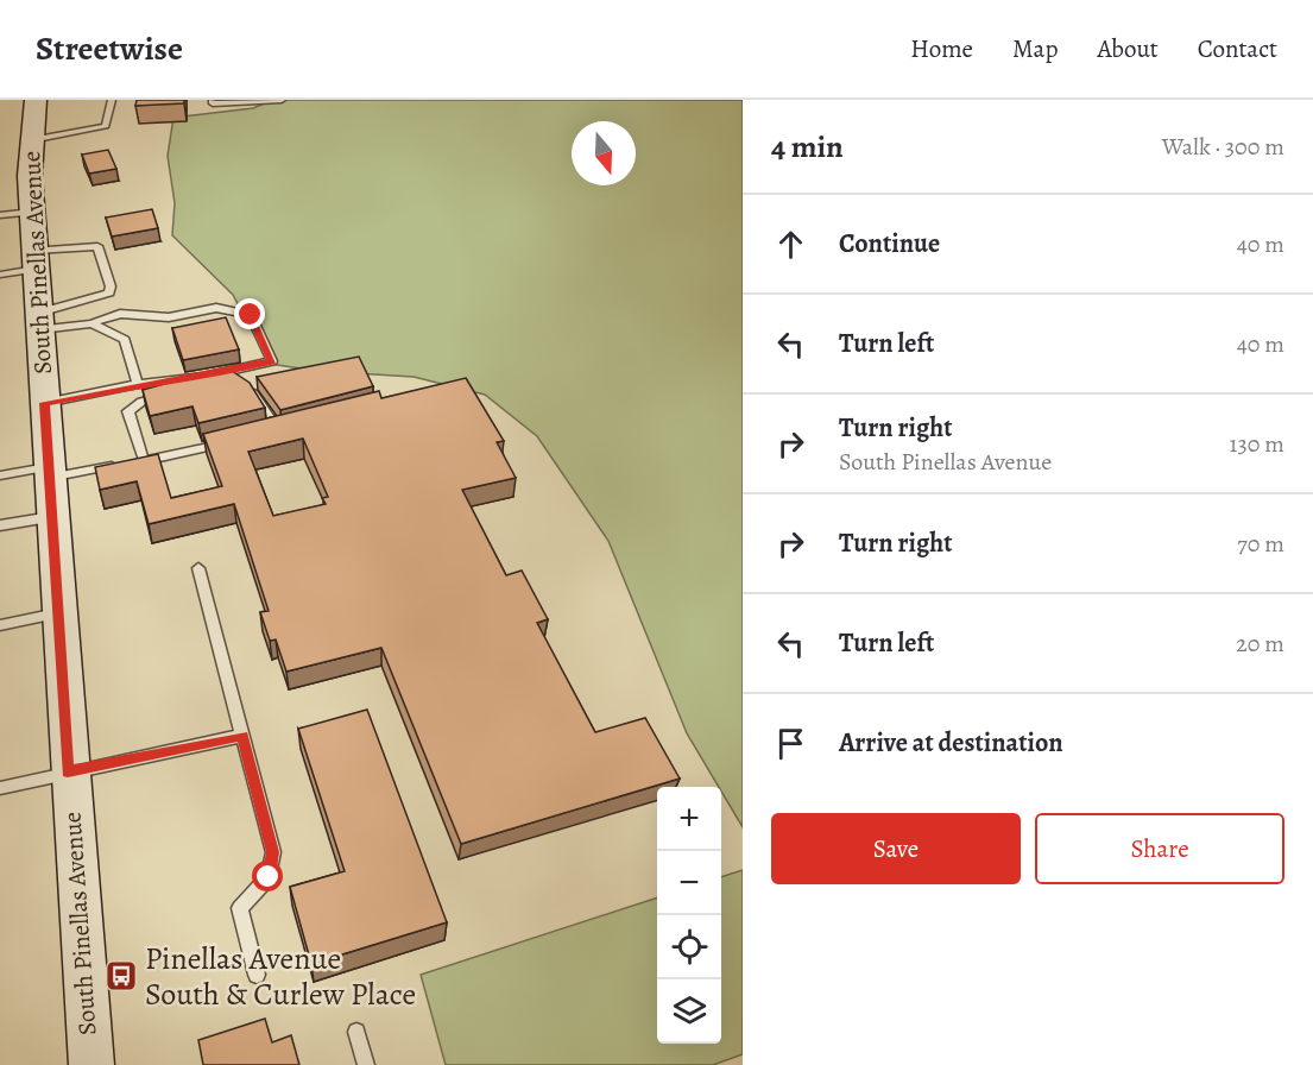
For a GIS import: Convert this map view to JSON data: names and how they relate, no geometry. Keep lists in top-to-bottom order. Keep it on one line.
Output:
{"streets":{"main road":["South Pinellas Avenue"]},"places":{"bus stop":["Pinellas Avenue South & Curlew Place"]},"north":"bottom","page":{"header":"Streetwise","nav":["Home","Map","About","Contact"],"heading":["4 min","Walk · 300 m"],"list":[["Continue","40 m"],["Turn left","40 m"],["Turn right","South Pinellas Avenue","130 m"],["Turn right","70 m"],["Turn left","20 m"],"Arrive at destination"],"map_buttons":["+","−"],"buttons":["Save","Share"]}}
